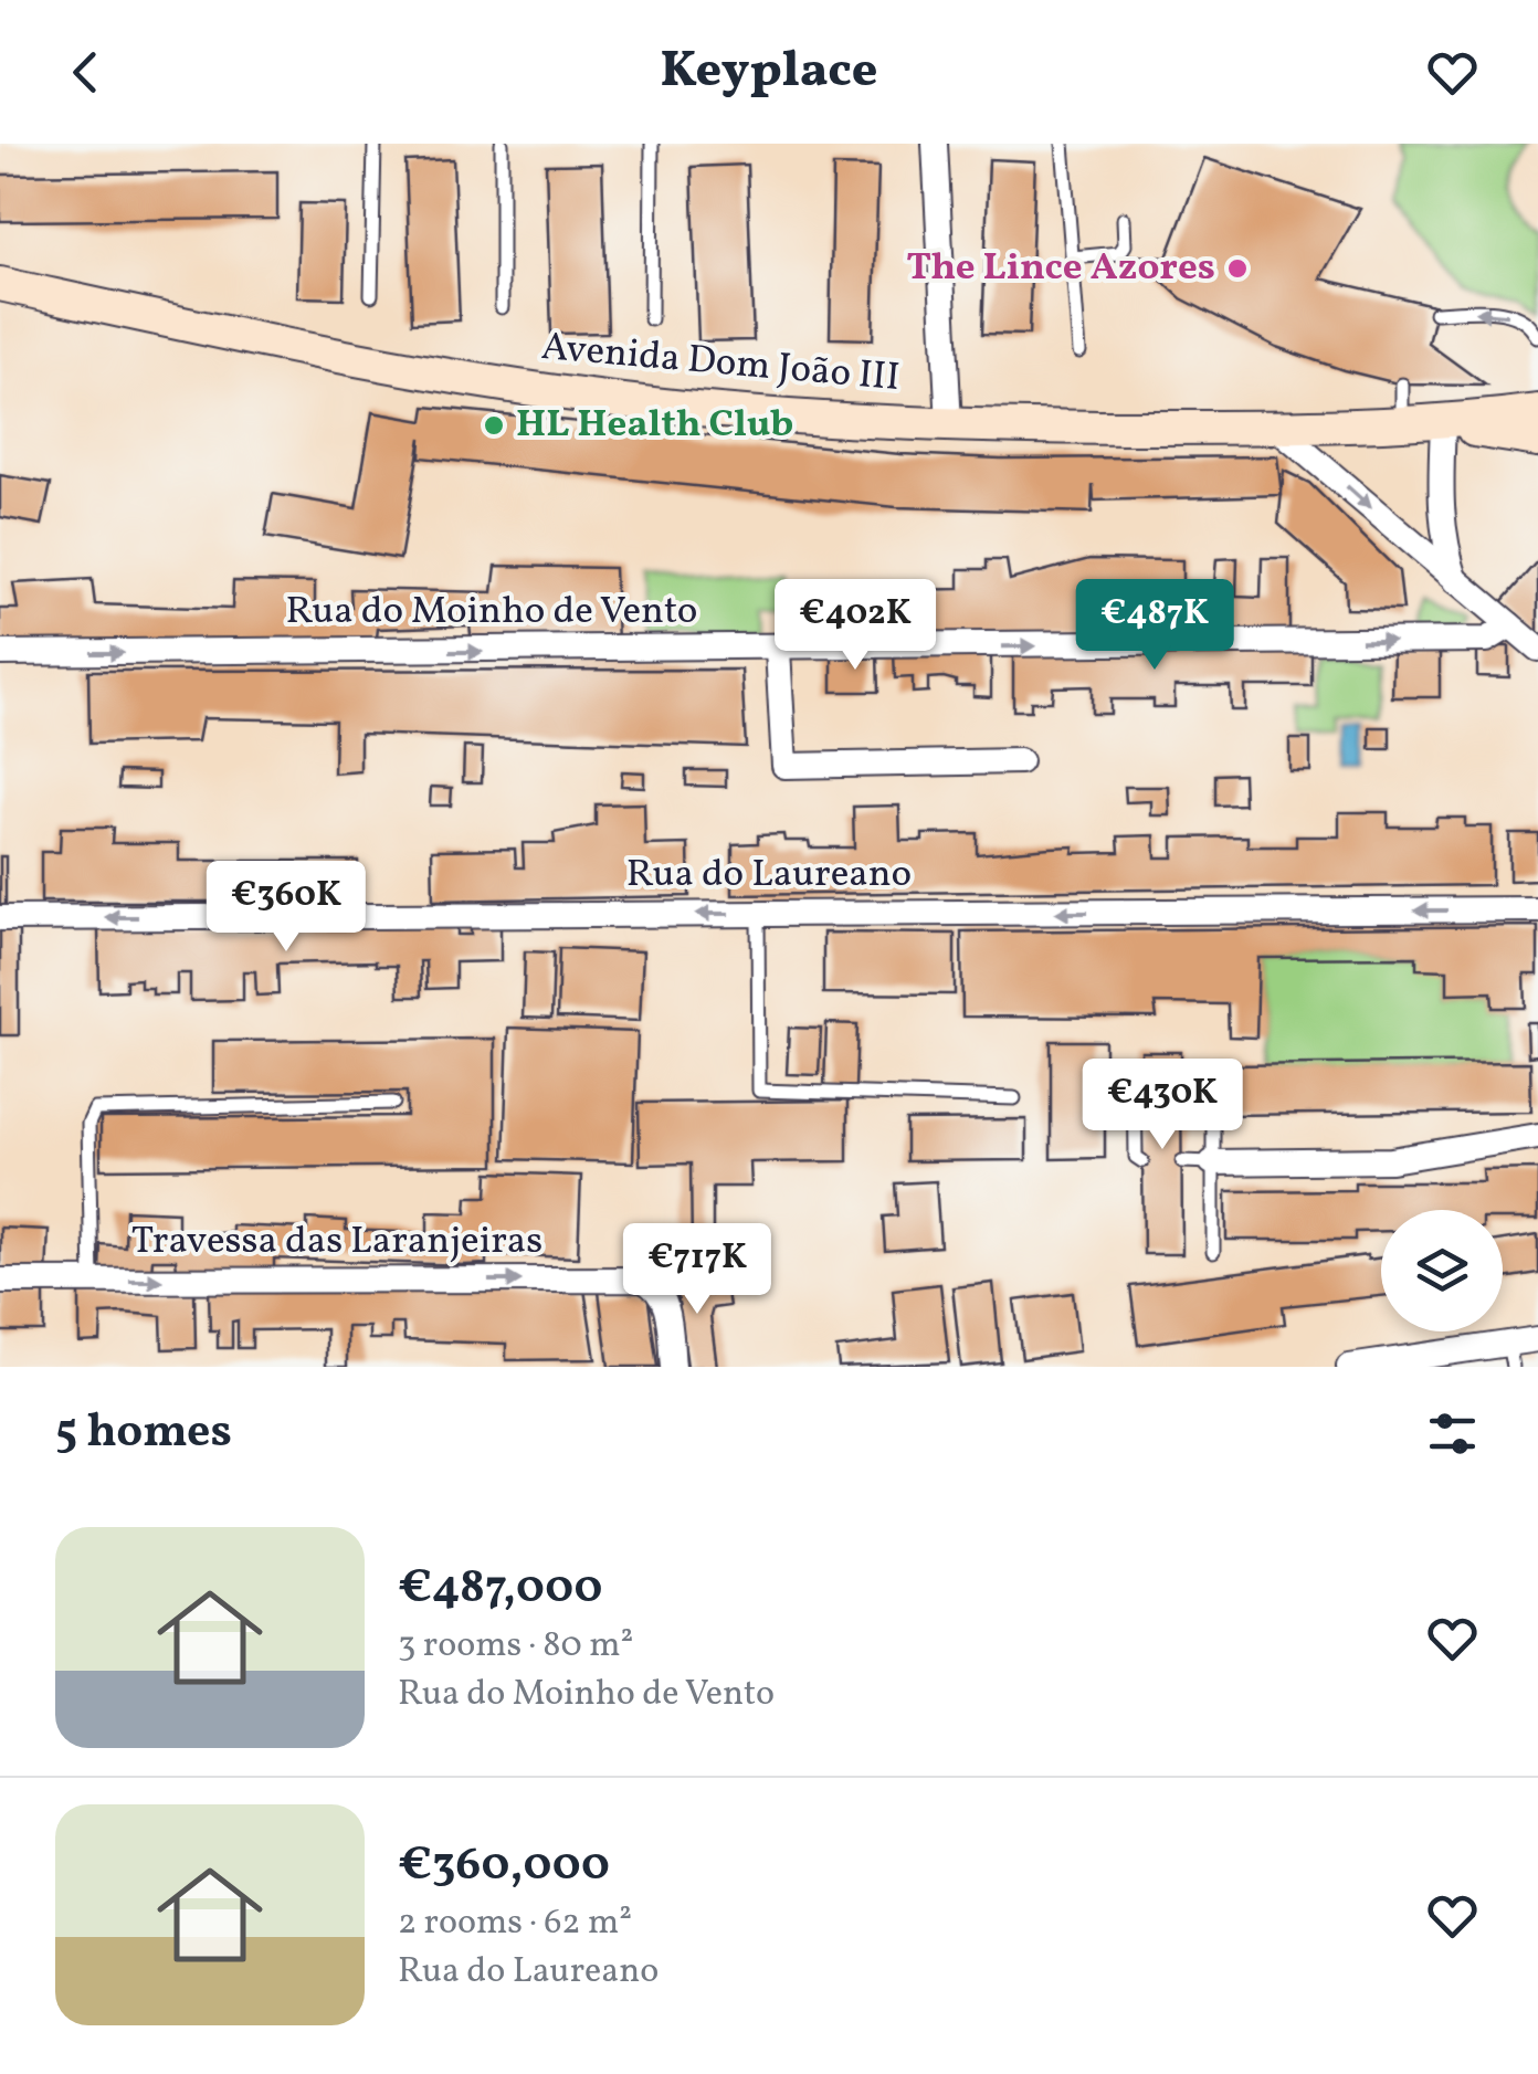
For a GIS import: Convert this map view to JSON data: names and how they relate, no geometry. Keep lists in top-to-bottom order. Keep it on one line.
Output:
{"streets":{"main road":["Avenida Dom João III"],"street":["Rua do Moinho de Vento","Rua do Laureano","Travessa das Laranjeiras"]},"one_way":["Rua do Moinho de Vento","Rua do Laureano","Travessa das Laranjeiras"],"places":["The Lince Azores","HL Health Club"],"page":{"header":"Keyplace","price":["€402K","€487K","€360K","€430K","€717K"],"heading":"5 homes","list":[{"name":"€487,000","note":"3 rooms · 80 m² · Rua do Moinho de Vento"},{"name":"€360,000","note":"2 rooms · 62 m² · Rua do Laureano"}]}}
